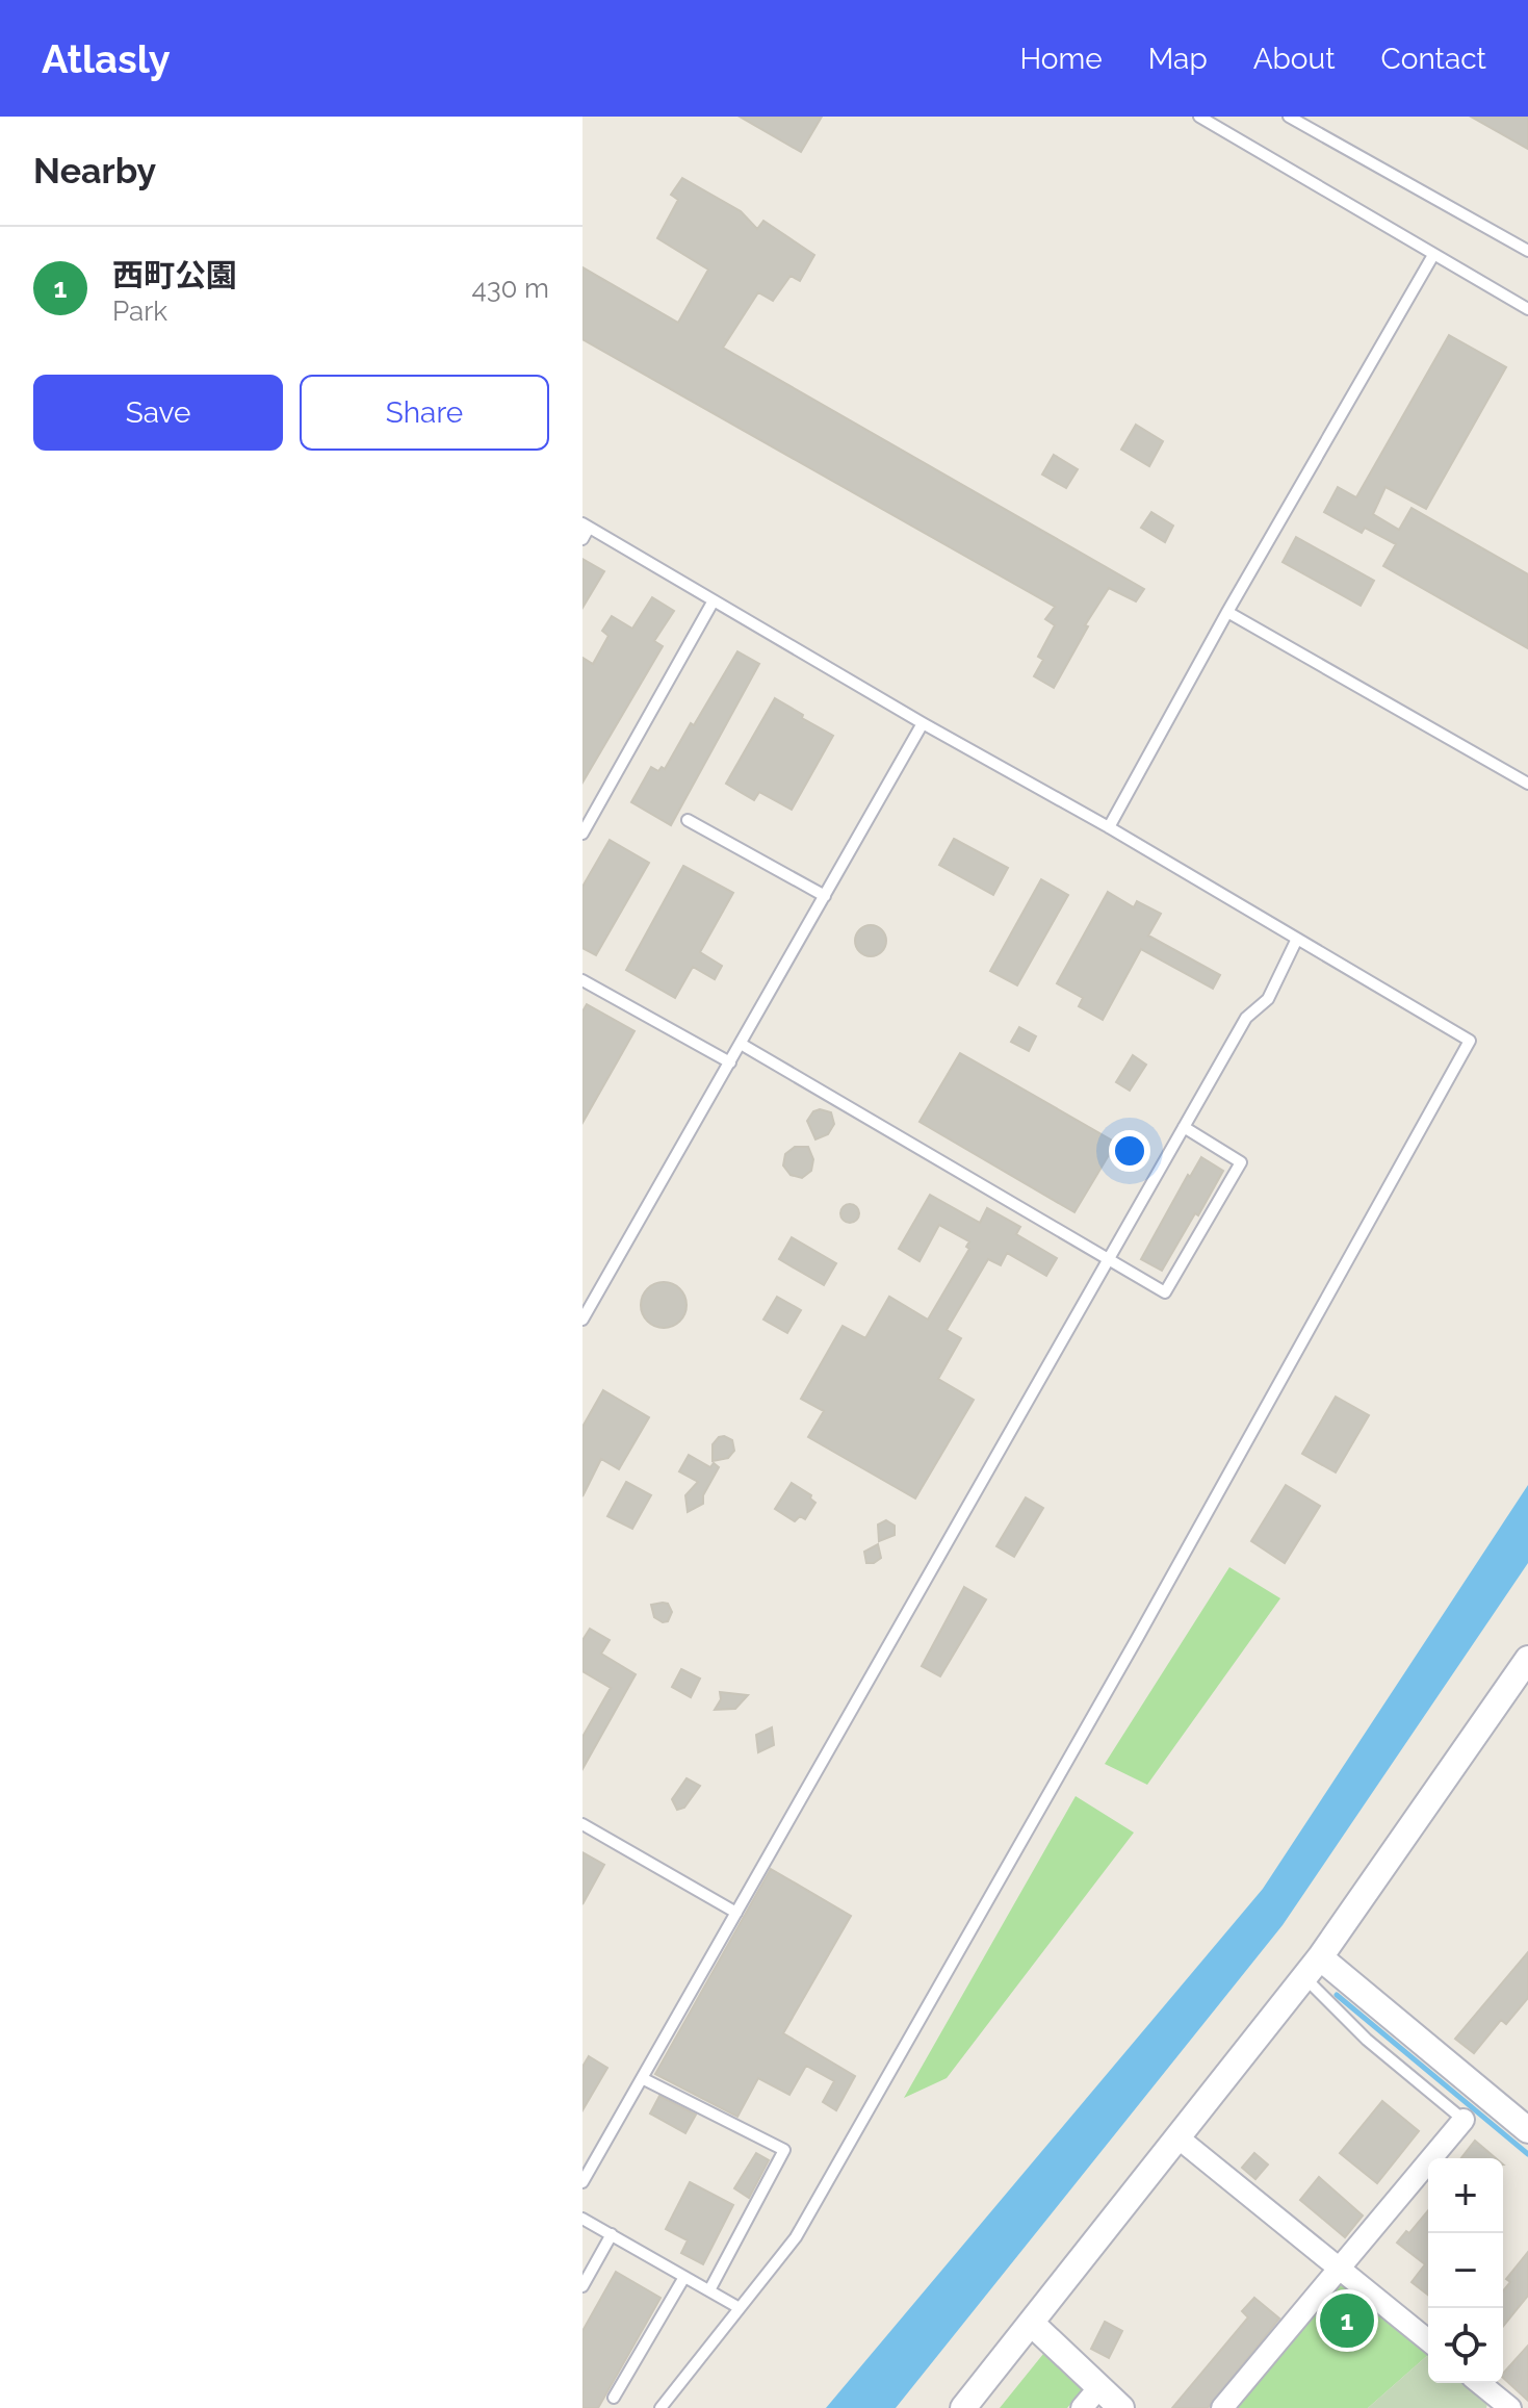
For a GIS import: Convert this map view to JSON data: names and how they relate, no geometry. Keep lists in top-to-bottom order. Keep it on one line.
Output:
{"page":{"header":"Atlasly","nav":["Home","Map","About","Contact"],"heading":"Nearby","list":[{"mark":"1","name":"西町公園","note":"Park","value":"430 m"}],"buttons":["Save","Share"],"map_buttons":["+","−"],"pins":"1"}}
